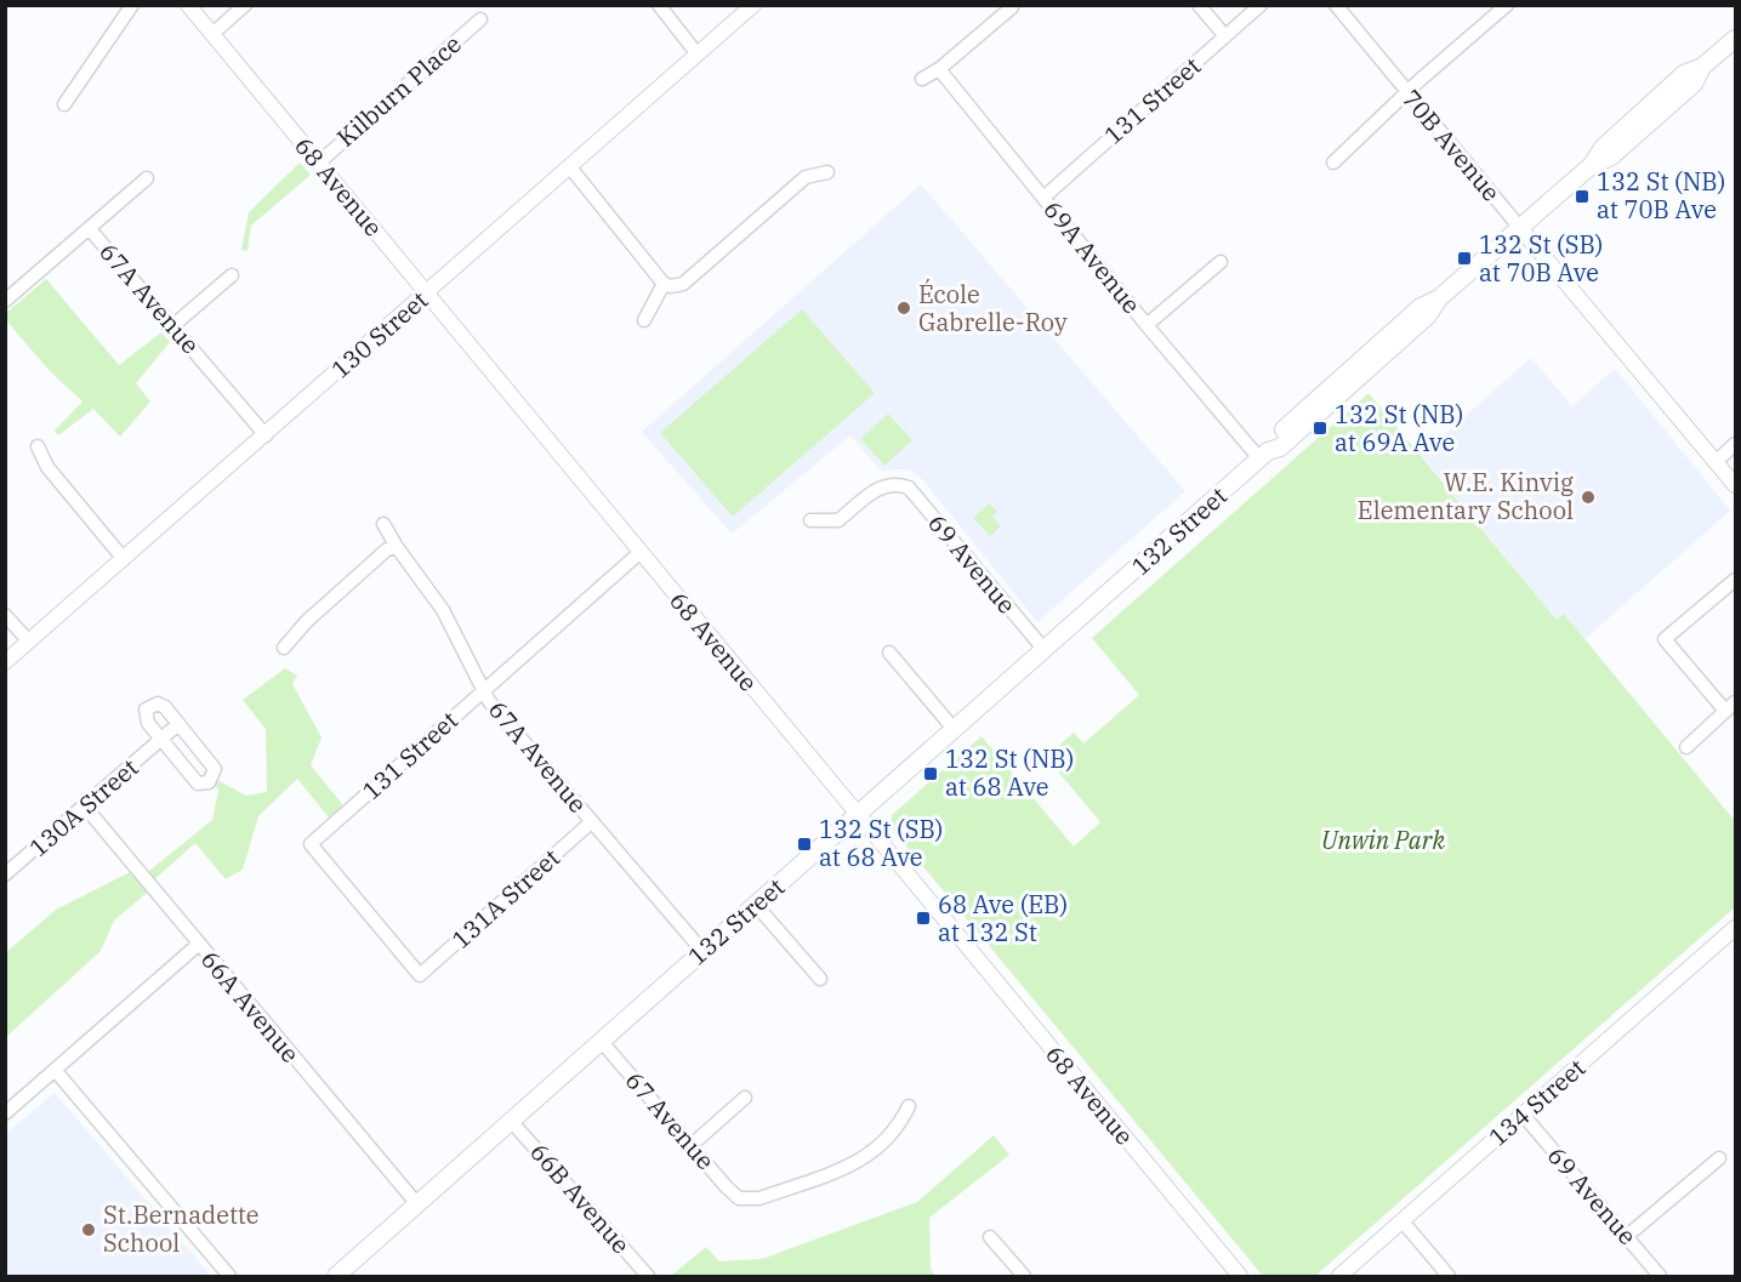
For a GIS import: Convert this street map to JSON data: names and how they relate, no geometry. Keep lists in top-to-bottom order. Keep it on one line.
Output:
{"streets":{"main road":["132 Street"],"street":["Kilburn Place","131 Street","70B Avenue","68 Avenue","69A Avenue","67A Avenue","130 Street","69 Avenue","130A Street","131A Street","66A Avenue","134 Street","67 Avenue","66B Avenue"]},"crossings":[["Kilburn Place","68 Avenue"],["131 Street","68 Avenue"],["131 Street","69A Avenue"],["131 Street","67A Avenue"],["131 Street","131A Street"],["70B Avenue","132 Street"],["68 Avenue","130 Street"],["68 Avenue","132 Street"],["69A Avenue","132 Street"],["67A Avenue","130 Street"],["67A Avenue","132 Street"],["67A Avenue","131A Street"],["132 Street","69 Avenue"],["132 Street","66A Avenue"],["132 Street","67 Avenue"],["132 Street","66B Avenue"],["69 Avenue","134 Street"],["130A Street","66A Avenue"]],"parks":["Unwin Park"],"places":{"transit":["132 St (NB) at 70B Ave","132 St (SB) at 70B Ave","132 St (NB) at 69A Ave","132 St (NB) at 68 Ave","132 St (SB) at 68 Ave","68 Ave (EB) at 132 St"],"other":["École Gabrelle-Roy","W.E. Kinvig Elementary School","St.Bernadette School"]}}
